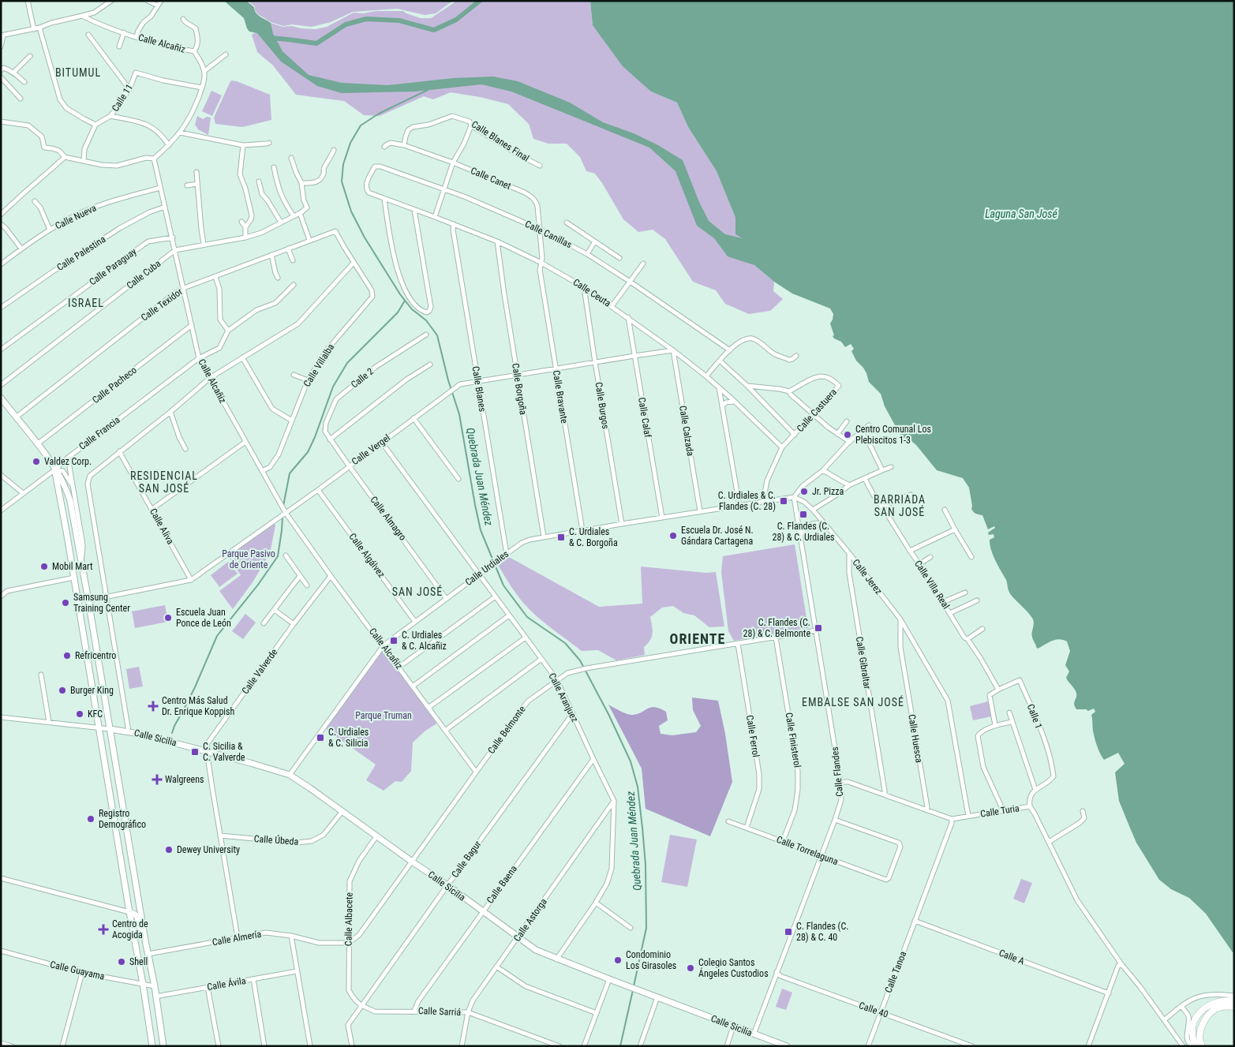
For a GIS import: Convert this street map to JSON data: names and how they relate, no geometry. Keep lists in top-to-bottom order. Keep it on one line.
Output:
{"streets":{"main road":["Calle Sicilia"],"street":["Calle Alcañiz","Calle 11","Calle Blanes Final","Calle Canet","Calle Nueva","Calle Canillas","Calle Palestina","Calle Paraguay","Calle Cuba","Calle Ceuta","Calle Texidor","Calle Villalba","Calle 2","Calle Pacheco","Calle Blanes","Calle Borgoña","Calle Bravante","Calle Burgos","Calle Castuera","Calle Calaf","Calle Calzada","Calle Francia","Calle Vergel","Calle Almagro","Calle Aliva","Calle Algálvez","Calle Urdiales","Calle Jerez","Calle Villa Real","Calle Gibraltar","Calle Valverde","Calle Aranjuez","Calle 1","Calle Belmonte","Calle Ferrol","Calle Huesca","Calle Finisterol","Calle Flandes","Calle Turia","Calle Úbeda","Calle Torrelaguna","Calle Bagur","Calle Baena","Calle Albacete","Calle Astorga","Calle Almería","Calle A","Calle Guayama","Calle Tanoa","Calle Ávila","Calle 40","Calle Sarriá"]},"crossings":[["Calle Alcañiz","Calle Nueva"],["Calle Alcañiz","Calle Palestina"],["Calle Alcañiz","Calle Paraguay"],["Calle Alcañiz","Calle Cuba"],["Calle Alcañiz","Calle Texidor"],["Calle Alcañiz","Calle Villalba"],["Calle Alcañiz","Calle Pacheco"],["Calle Alcañiz","Calle Francia"],["Calle Alcañiz","Calle Vergel"],["Calle Alcañiz","Calle Urdiales"],["Calle Alcañiz","Calle Valverde"],["Calle Alcañiz","Calle Belmonte"],["Calle Blanes Final","Calle Canet"],["Calle Canet","Calle Canillas"],["Calle Canet","Calle Ceuta"],["Calle Canet","Calle Bravante"],["Calle Canillas","Calle Ceuta"],["Calle Ceuta","Calle Blanes"],["Calle Ceuta","Calle Borgoña"],["Calle Ceuta","Calle Bravante"],["Calle Ceuta","Calle Burgos"],["Calle Ceuta","Calle Castuera"],["Calle Ceuta","Calle Calaf"],["Calle Ceuta","Calle Calzada"],["Calle Ceuta","Calle Vergel"],["Calle Texidor","Calle Villalba"],["Calle 2","Calle Almagro"],["Calle Blanes","Calle Vergel"],["Calle Blanes","Calle Urdiales"],["Calle Borgoña","Calle Vergel"],["Calle Borgoña","Calle Urdiales"],["Calle Bravante","Calle Vergel"],["Calle Bravante","Calle Urdiales"],["Calle Burgos","Calle Vergel"],["Calle Burgos","Calle Urdiales"],["Calle Castuera","Calle Urdiales"],["Calle Calaf","Calle Vergel"],["Calle Calaf","Calle Urdiales"],["Calle Calzada","Calle Vergel"],["Calle Calzada","Calle Urdiales"],["Calle Vergel","Calle Almagro"],["Calle Vergel","Calle Aliva"],["Calle Vergel","Calle Algálvez"],["Calle Vergel","Calle Aranjuez"],["Calle Almagro","Calle Urdiales"],["Calle Algálvez","Calle Urdiales"],["Calle Urdiales","Calle Aranjuez"],["Calle Urdiales","Calle Sicilia"],["Calle Jerez","Calle Gibraltar"],["Calle Jerez","Calle Huesca"],["Calle Jerez","Calle Flandes"],["Calle Jerez","Calle Turia"],["Calle Villa Real","Calle 1"],["Calle Gibraltar","Calle Turia"],["Calle Valverde","Calle Sicilia"],["Calle Aranjuez","Calle Belmonte"],["Calle Aranjuez","Calle Sicilia"],["Calle Aranjuez","Calle Bagur"],["Calle Aranjuez","Calle Baena"],["Calle Aranjuez","Calle Astorga"],["Calle Belmonte","Calle Ferrol"],["Calle Belmonte","Calle Sicilia"],["Calle Belmonte","Calle Finisterol"],["Calle Belmonte","Calle Flandes"],["Calle Belmonte","Calle Albacete"],["Calle Belmonte","Calle Almería"],["Calle Ferrol","Calle Torrelaguna"],["Calle Sicilia","Calle Flandes"],["Calle Sicilia","Calle Úbeda"],["Calle Sicilia","Calle Bagur"],["Calle Sicilia","Calle Baena"],["Calle Sicilia","Calle Albacete"],["Calle Sicilia","Calle Astorga"],["Calle Huesca","Calle Turia"],["Calle Finisterol","Calle Torrelaguna"],["Calle Flandes","Calle Turia"],["Calle Flandes","Calle Torrelaguna"],["Calle Flandes","Calle 40"],["Calle Turia","Calle Tanoa"],["Calle Bagur","Calle Albacete"],["Calle Bagur","Calle Sarriá"],["Calle Baena","Calle Sarriá"],["Calle Albacete","Calle Almería"],["Calle Albacete","Calle Sarriá"],["Calle Astorga","Calle Sarriá"],["Calle A","Calle Tanoa"],["Calle Tanoa","Calle 40"]],"districts":["BITUMUL","ISRAEL","RESIDENCIAL SAN JOSÉ","BARRIADA SAN JOSÉ","SAN JOSÉ","ORIENTE","EMBALSE SAN JOSÉ"],"water":["Laguna San José","Quebrada Juan Méndez"],"parks":["Parque Pasivo de Oriente","Parque Truman"],"places":{"other":["Centro Comunal Los Plebiscitos 1-3","Valdez Corp.","Jr. Pizza","Escuela Dr. José N. Gándara Cartagena","Mobil Mart","Samsung Training Center","Escuela Juan Ponce de León","Refricentro","Burger King","KFC","Registro Demográfico","Dewey University","Condominio Los Girasoles","Shell","Colegio Santos Ángeles Custodios"],"transit":["C. Urdiales & C. Flandes (C. 28)","C. Flandes (C. 28) & C. Urdiales","C. Urdiales & C. Borgoña","C. Flandes (C. 28) & C. Belmonte","C. Urdiales & C. Alcañiz","C. Urdiales & C. Silicia","C. Sicilia & C. Valverde","C. Flandes (C. 28) & C. 40"],"health":["Centro Más Salud Dr. Enrique Koppish","Walgreens","Centro de Acogida"]}}
